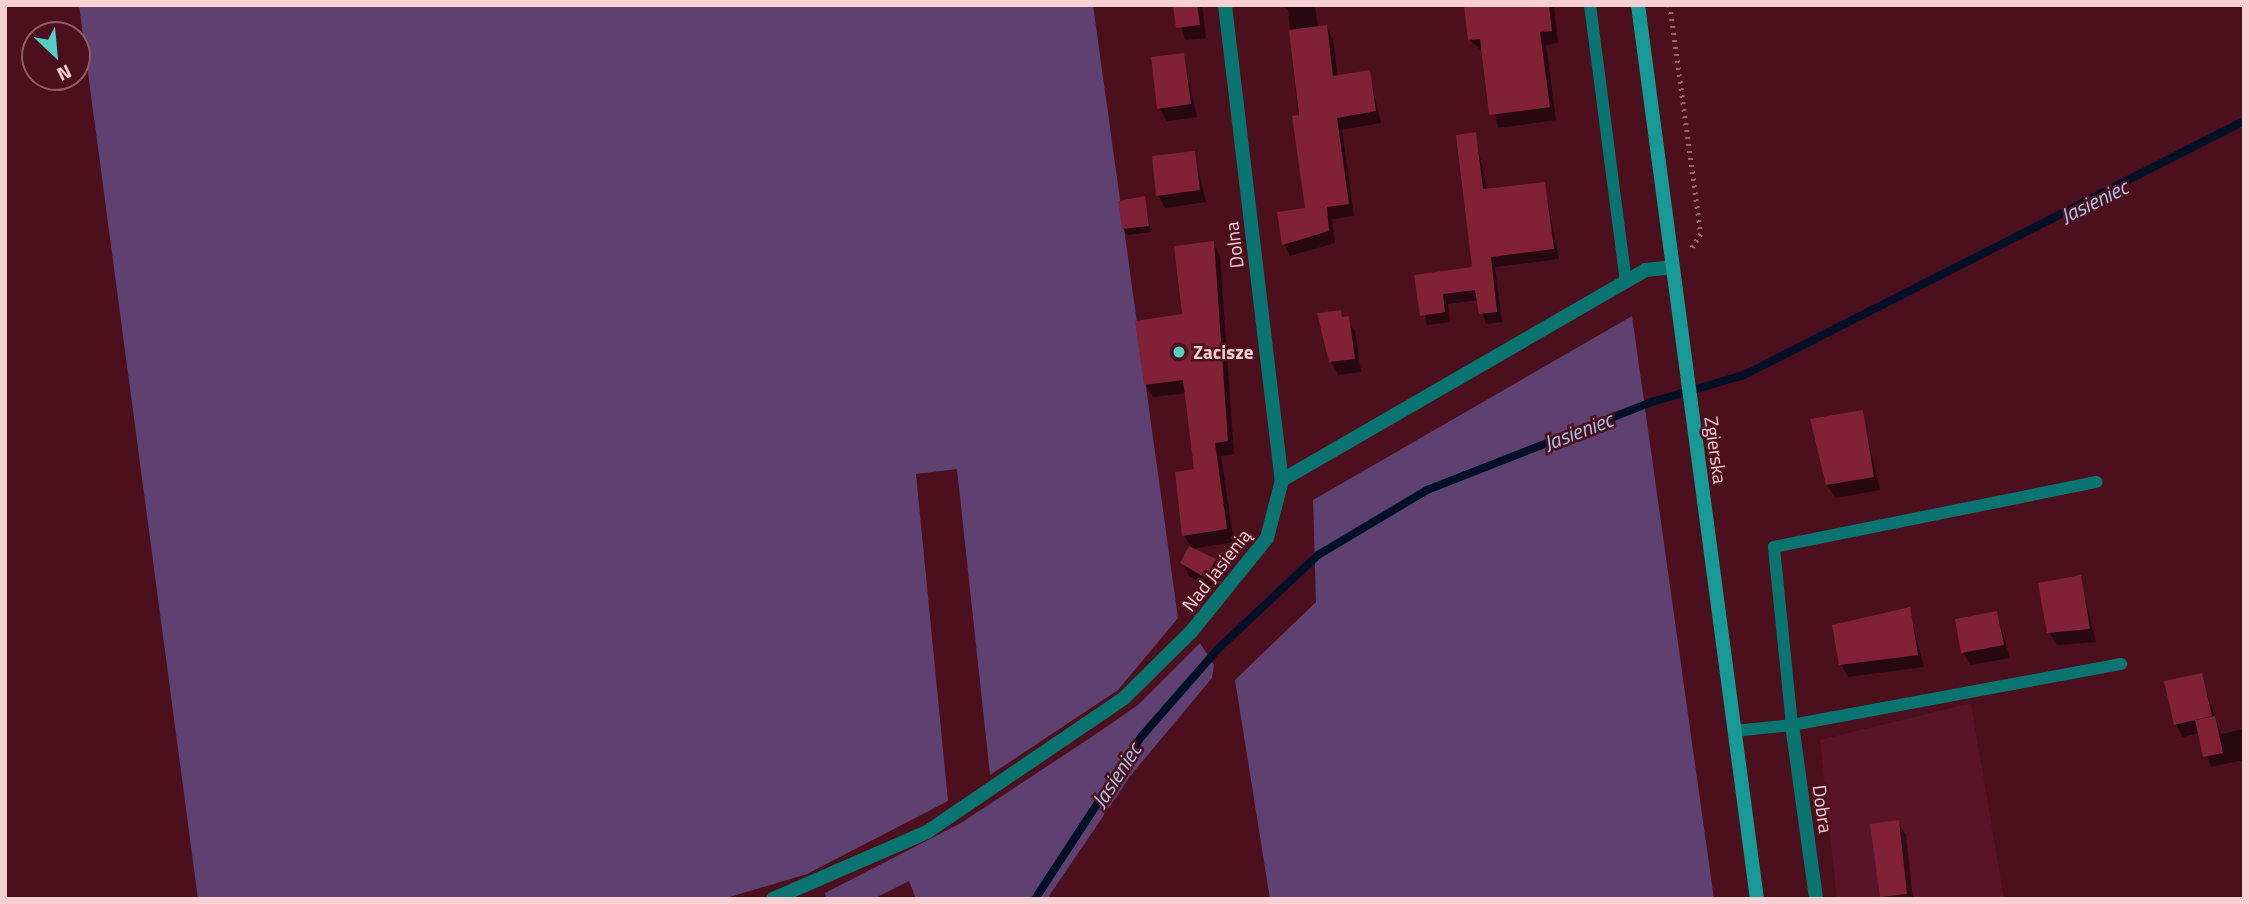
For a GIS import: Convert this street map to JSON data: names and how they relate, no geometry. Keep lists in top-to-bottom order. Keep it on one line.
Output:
{"streets":{"main road":["Zgierska"],"street":["Dolna","Nad Jasienią","Dobra"]},"crossings":[["Dolna","Nad Jasienią"]],"water":["Jasieniec"],"places":["Zacisze"],"north":"bottom right"}
